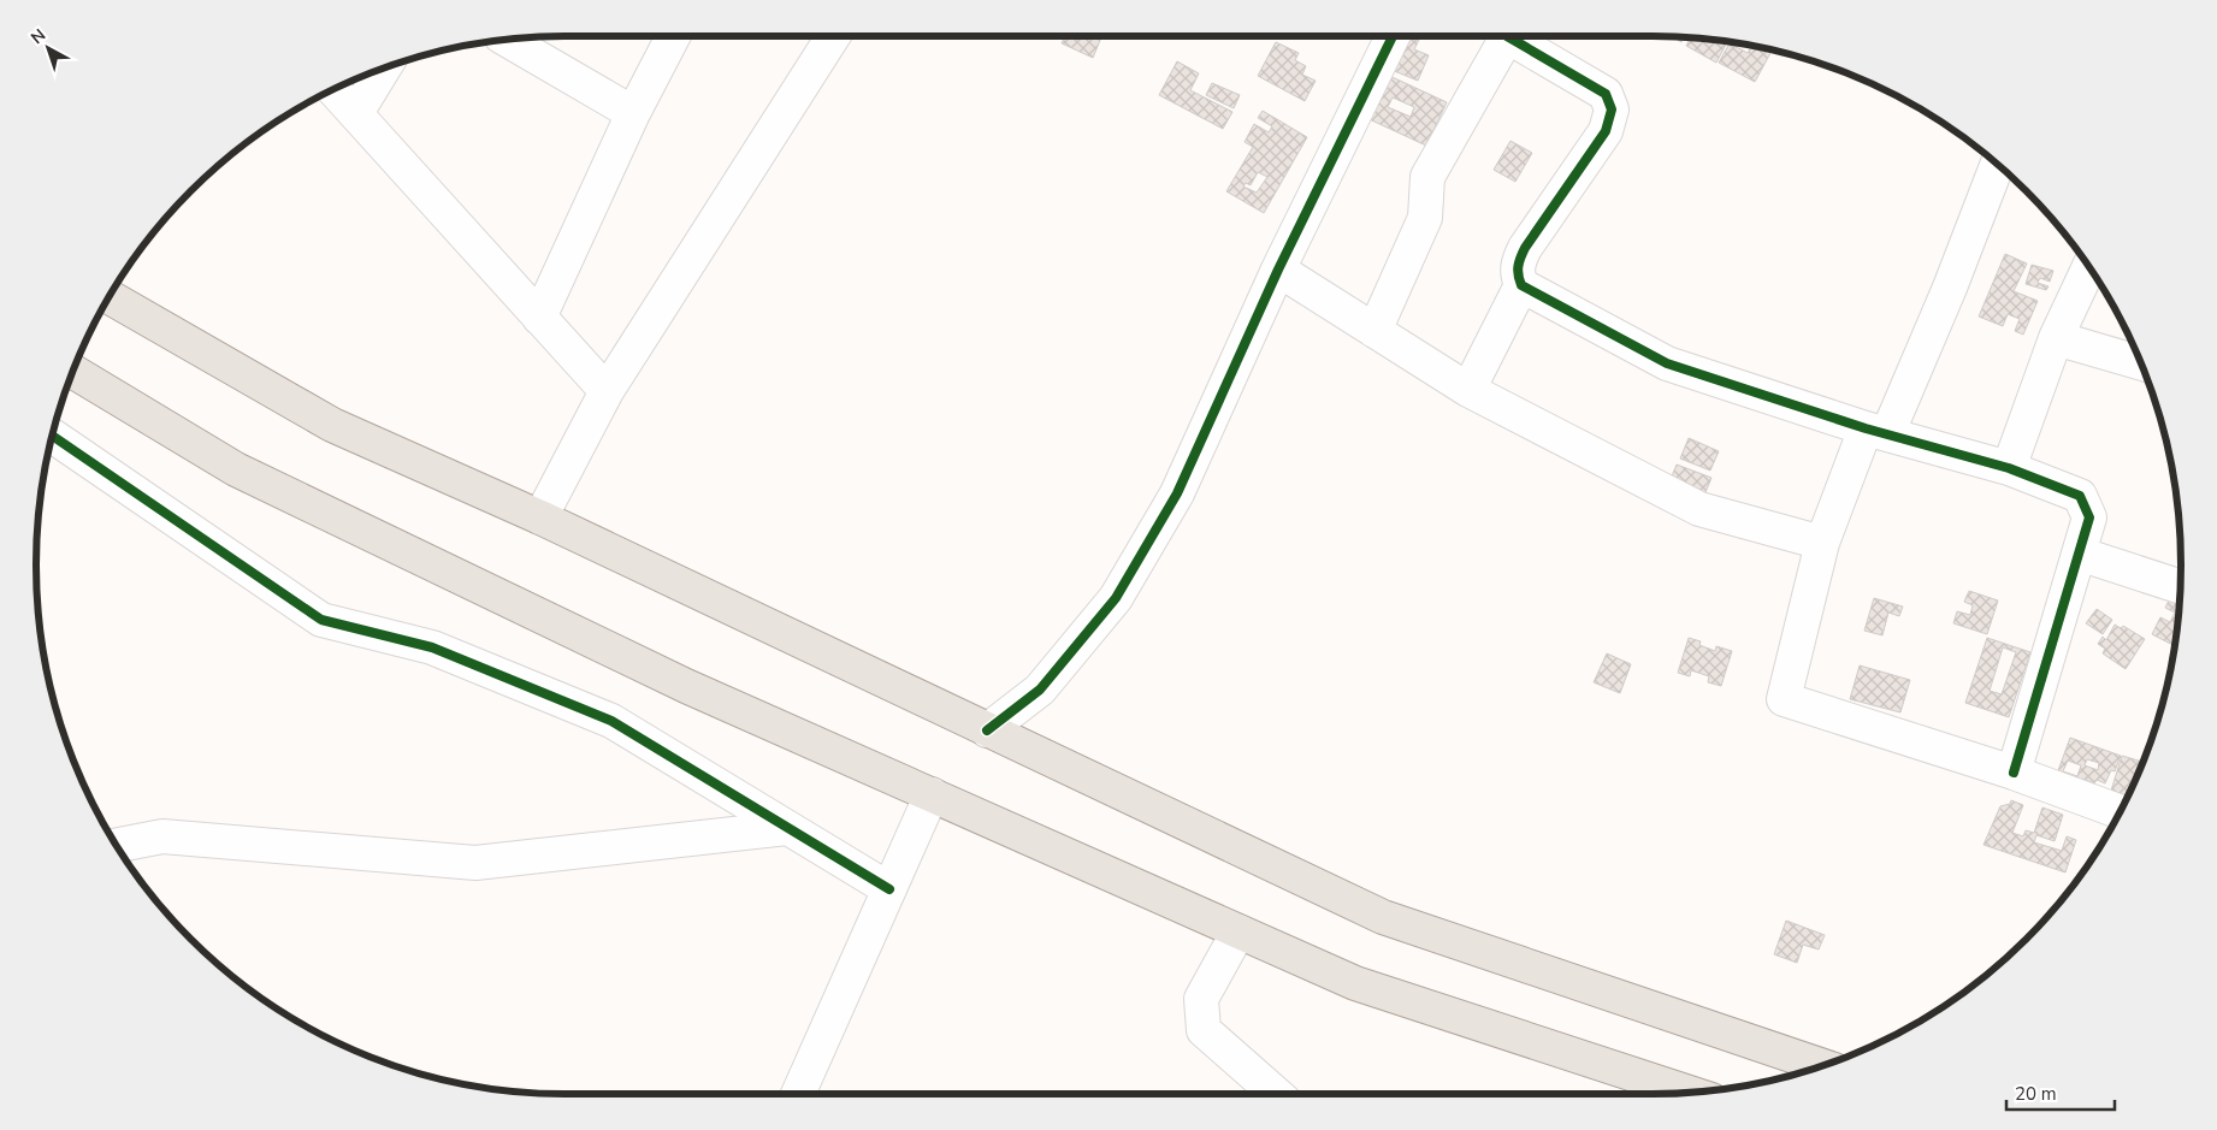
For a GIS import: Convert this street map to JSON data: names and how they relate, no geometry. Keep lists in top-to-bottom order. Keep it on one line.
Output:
{"scale_bar":"20 m","north":"top left"}
